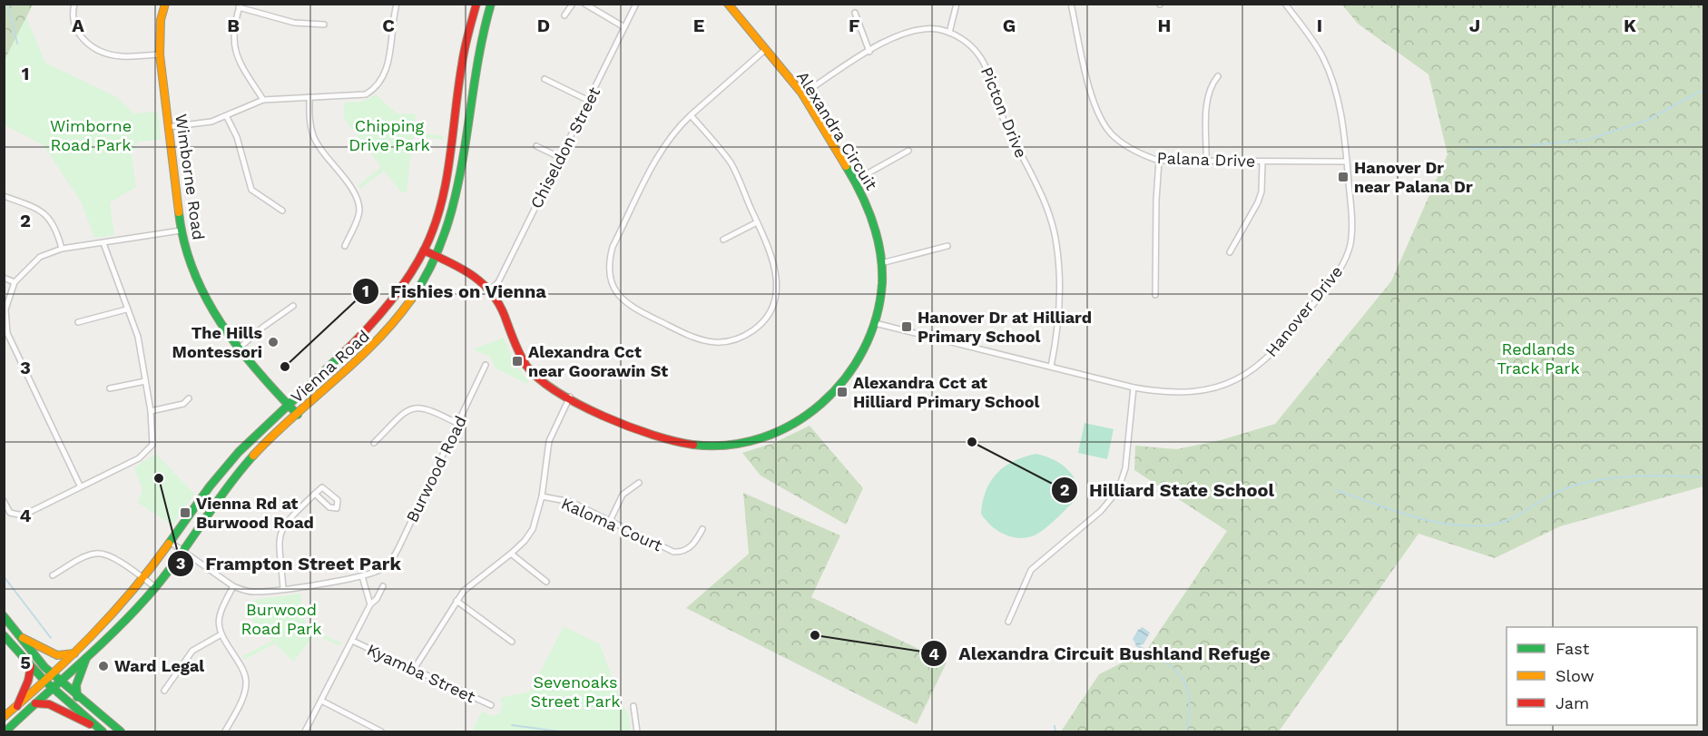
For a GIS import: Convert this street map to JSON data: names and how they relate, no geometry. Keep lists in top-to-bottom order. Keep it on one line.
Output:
{"streets":{"main road":["Alexandra Circuit","Wimborne Road","Vienna Road"],"street":["Picton Drive","Chiseldon Street","Palana Drive","Hanover Drive","Burwood Road","Kaloma Court","Kyamba Street"]},"crossings":[["Picton Drive","Alexandra Circuit"],["Picton Drive","Hanover Drive"],["Alexandra Circuit","Chiseldon Street"],["Alexandra Circuit","Hanover Drive"],["Alexandra Circuit","Vienna Road"],["Palana Drive","Hanover Drive"],["Wimborne Road","Vienna Road"],["Vienna Road","Burwood Road"]],"parks":["Wimborne Road Park","Chipping Drive Park","Redlands Track Park","Burwood Road Park","Sevenoaks Street Park"],"places":{"transit":["Hanover Dr near Palana Dr","Hanover Dr at Hilliard Primary School","Alexandra Cct near Goorawin St","Alexandra Cct at Hilliard Primary School","Vienna Rd at Burwood Road"],"other":["The Hills Montessori","Fishies on Vienna","Hilliard State School","Frampton Street Park","Alexandra Circuit Bushland Refuge","Ward Legal"]},"legend":["Fast","Slow","Jam"],"grid":{"columns":["A","B","C","D","E","F","G","H","I","J","K"],"rows":["1","2","3","4","5"]}}
